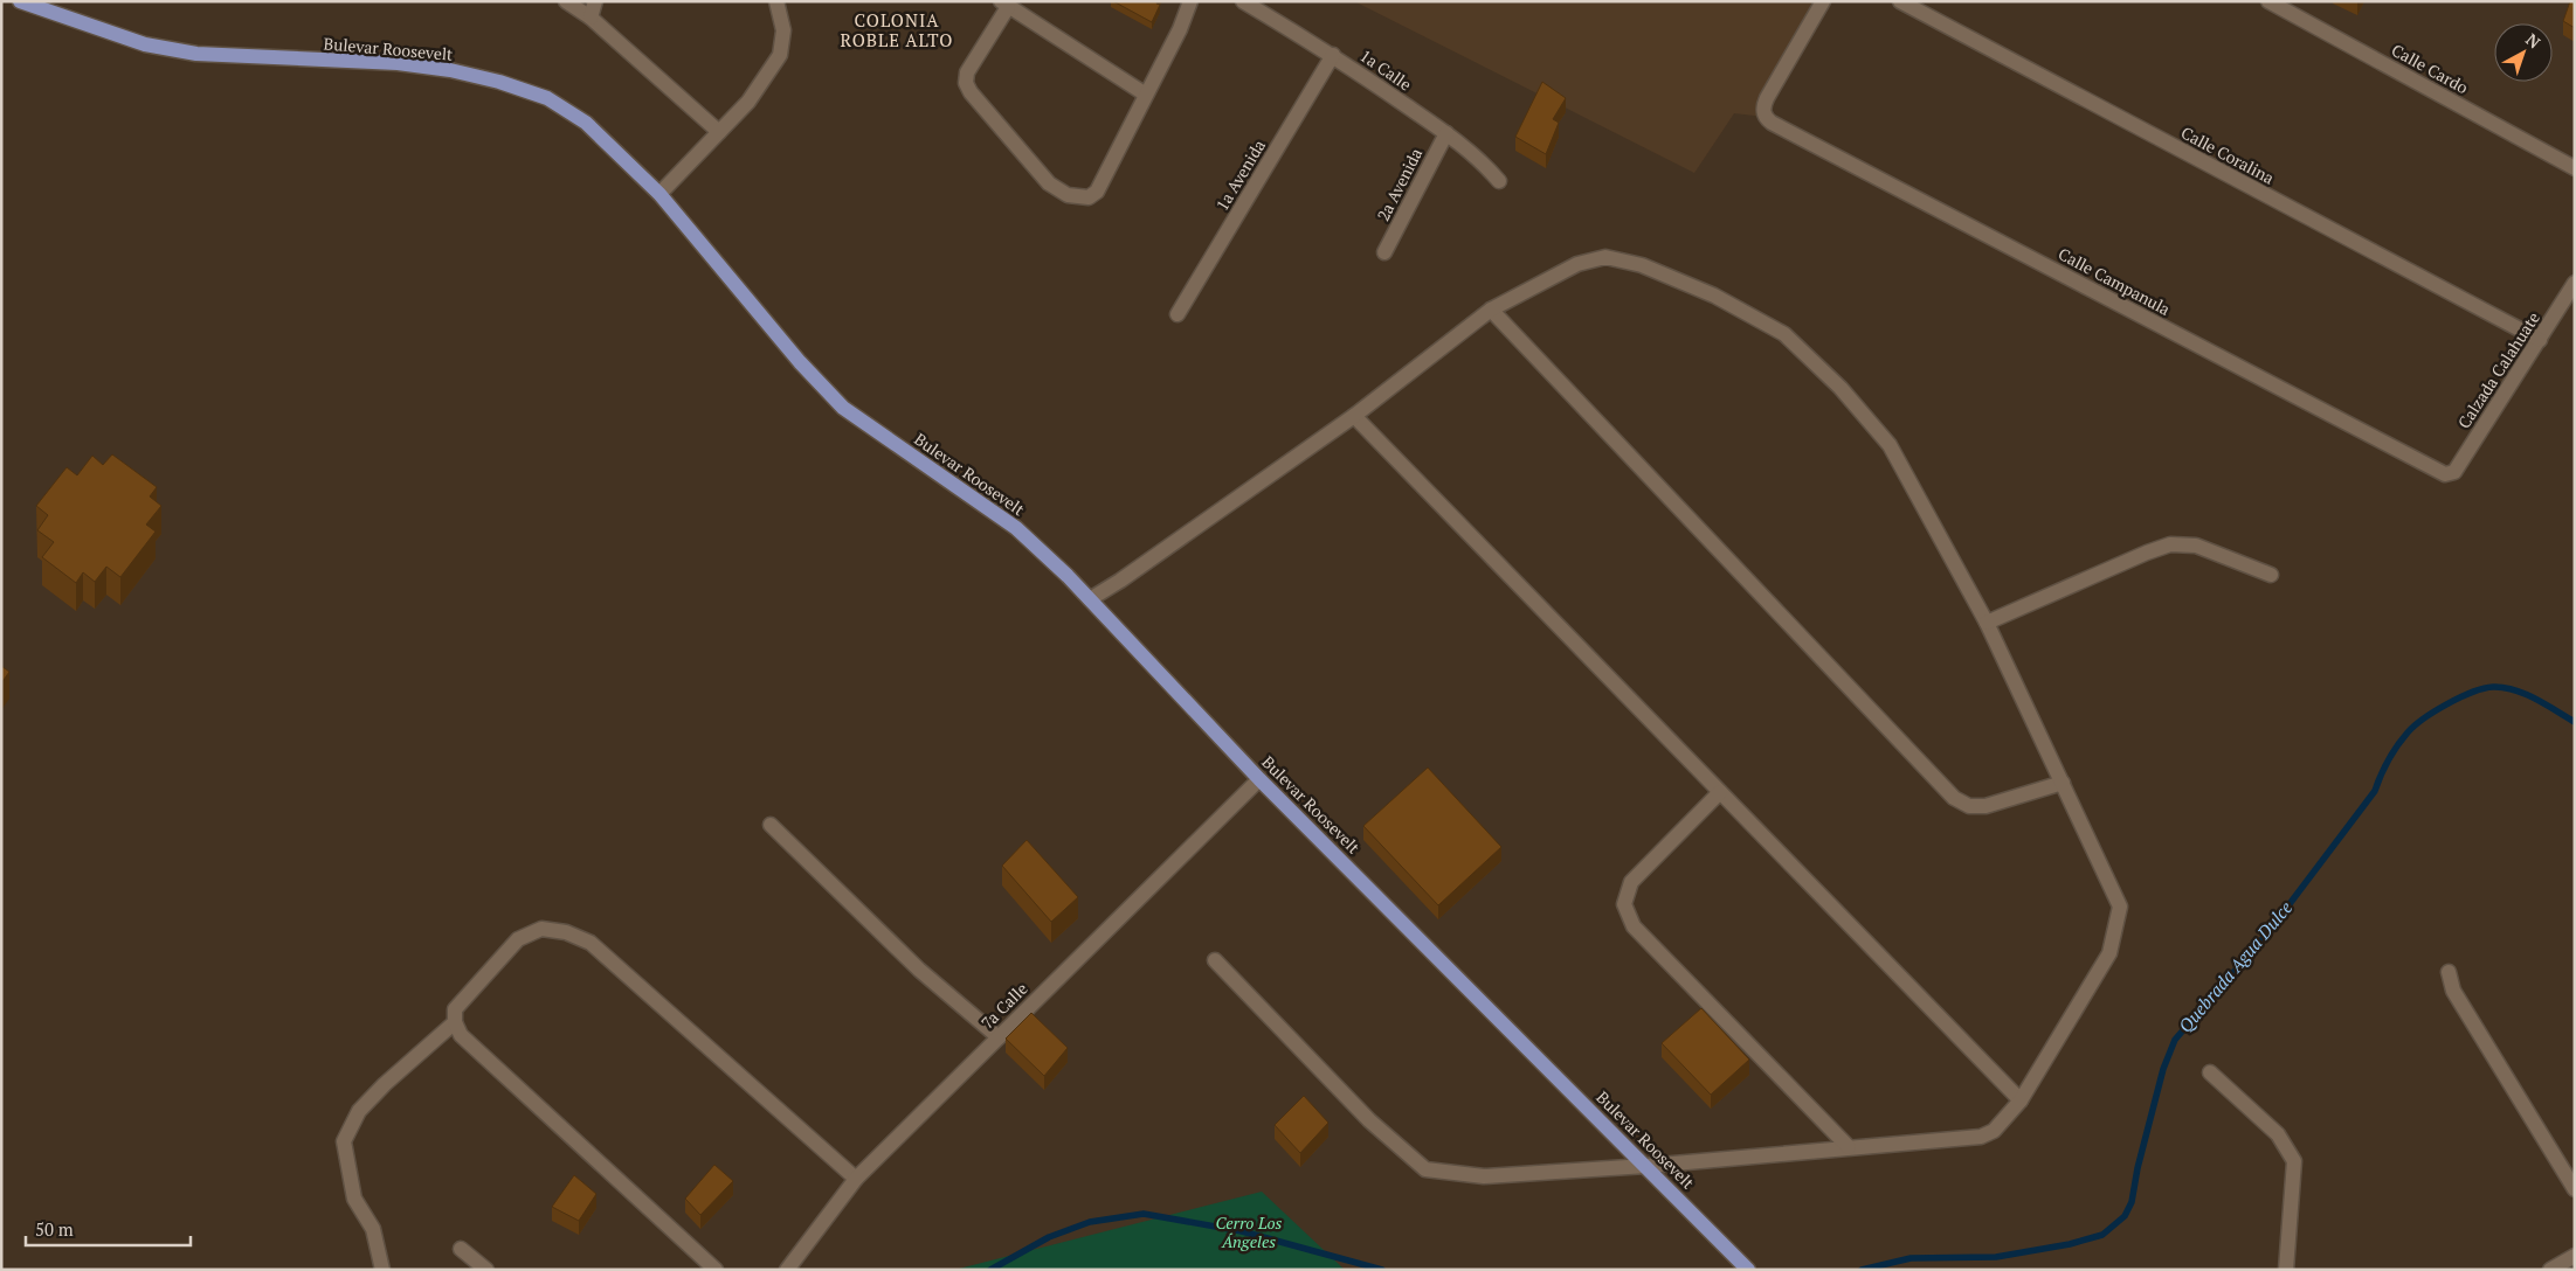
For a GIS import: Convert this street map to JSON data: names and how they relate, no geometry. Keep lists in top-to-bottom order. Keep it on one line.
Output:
{"streets":{"main road":["Bulevar Roosevelt"],"street":["Calle Cardo","1a Calle","Calle Coralina","1a Avenida","2a Avenida","Calle Campanula","Calzada Calahuate","7a Calle"]},"crossings":[["Bulevar Roosevelt","7a Calle"],["1a Calle","1a Avenida"],["1a Calle","2a Avenida"],["Calle Coralina","Calzada Calahuate"],["Calle Campanula","Calzada Calahuate"]],"districts":["COLONIA ROBLE ALTO"],"water":["Quebrada Agua Dulce"],"parks":["Cerro Los Ángeles"],"scale_bar":"50 m","north":"top right"}
